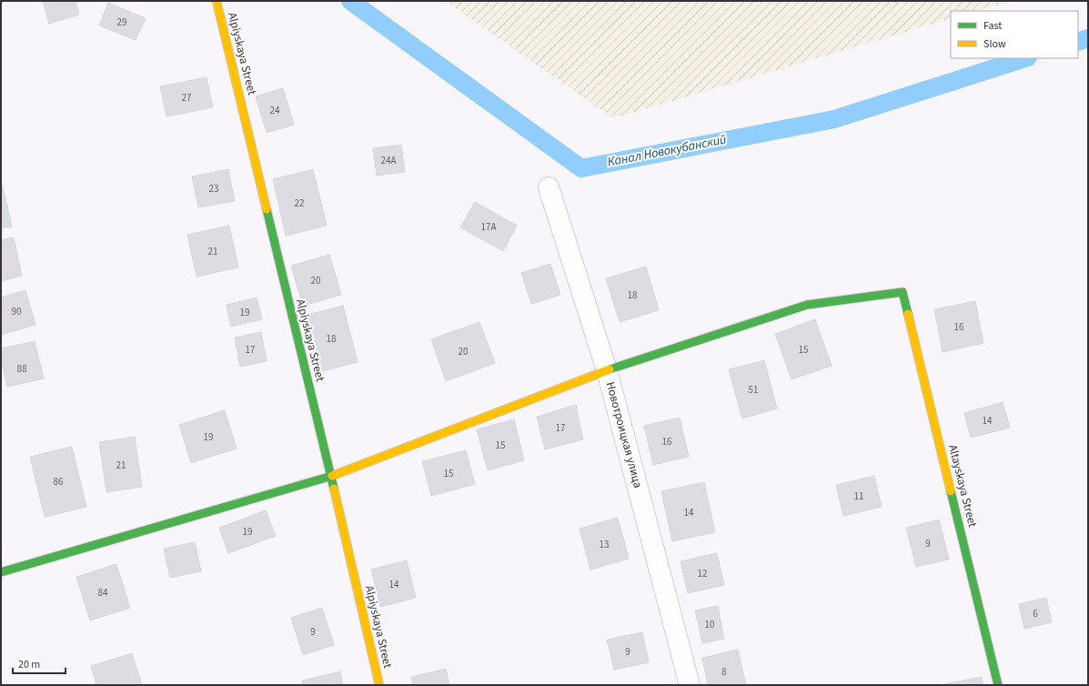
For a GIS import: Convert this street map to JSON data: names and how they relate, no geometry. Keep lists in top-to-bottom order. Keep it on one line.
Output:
{"streets":{"street":["Alpiyskaya Street","Новотроицкая улица","Altayskaya Street"]},"crossings":[["Новотроицкая улица","Altayskaya Street"]],"water":["Канал Новокубанский"],"house_numbers":["29","27","24","24А","23","22","17А","21","20","18","90","19","16","18","17","15","20","88","51","14","17","19","16","15","21","15","86","11","14","19","9","13","12","14","84","6","10","9","9","8"],"legend":["Fast","Slow"],"scale_bar":"20 m"}
